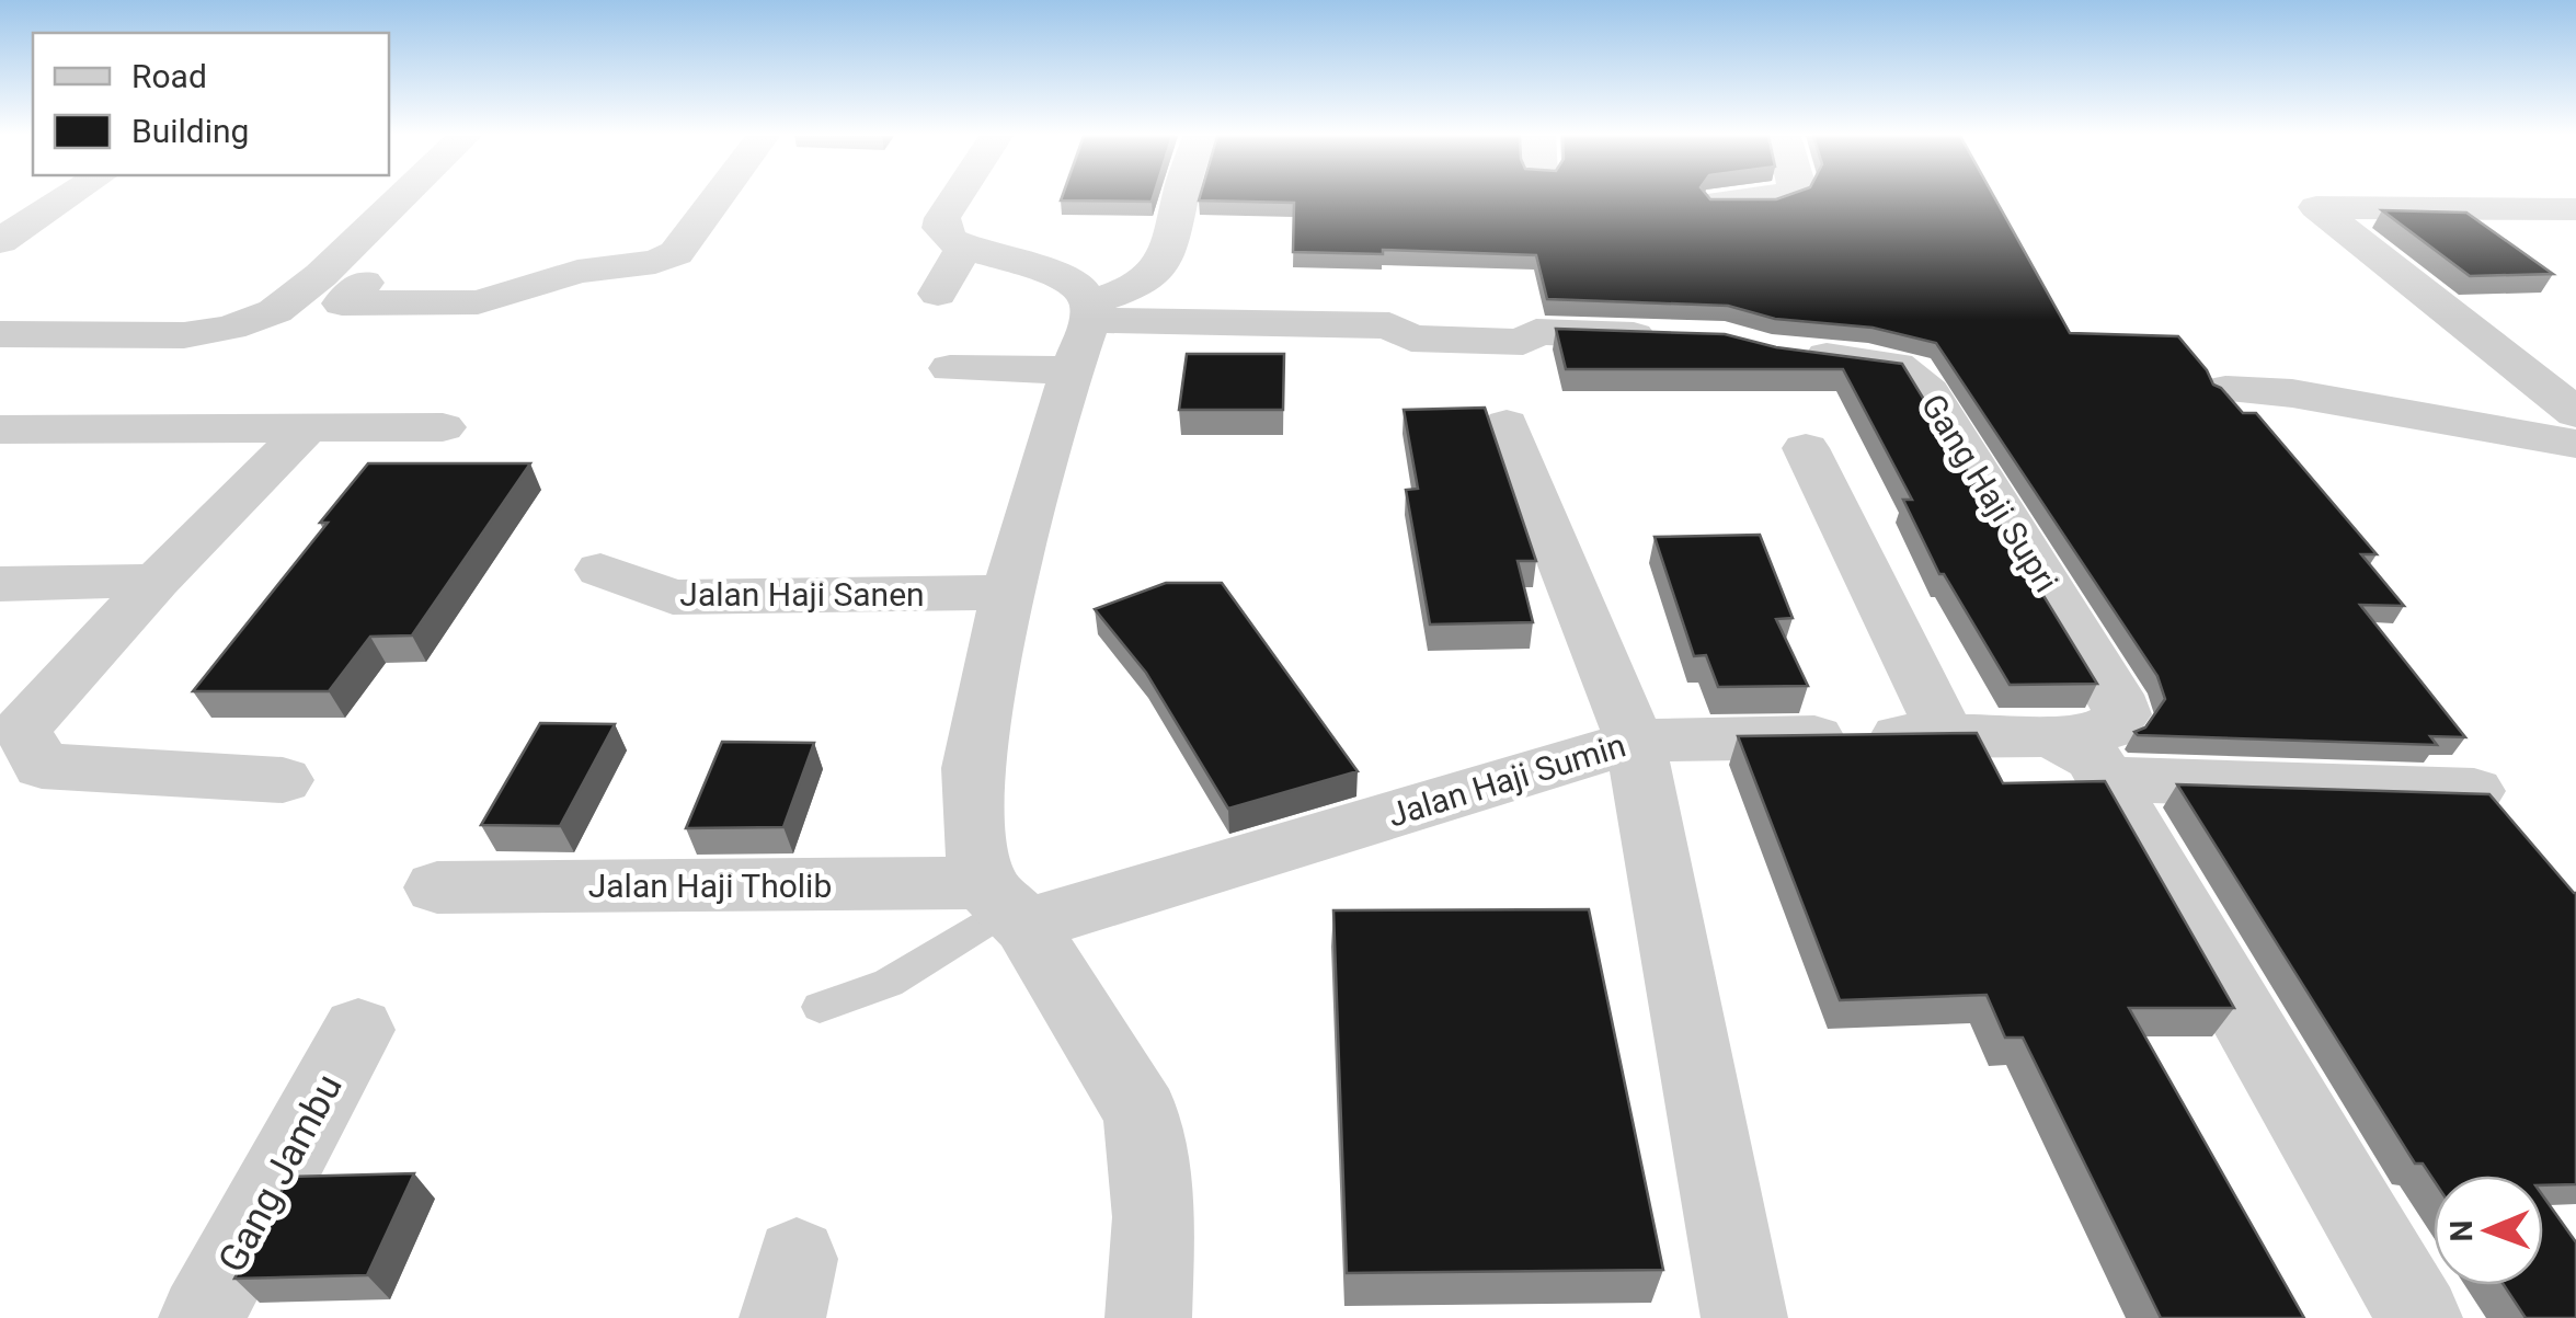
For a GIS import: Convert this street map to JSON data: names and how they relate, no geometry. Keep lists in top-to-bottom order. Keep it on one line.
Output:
{"streets":{"street":["Gang Haji Supri","Jalan Haji Sanen","Jalan Haji Sumin","Jalan Haji Tholib","Gang Jambu"]},"crossings":[["Gang Haji Supri","Jalan Haji Sumin"],["Jalan Haji Sumin","Jalan Haji Tholib"]],"legend":["Road","Building"],"north":"left"}
